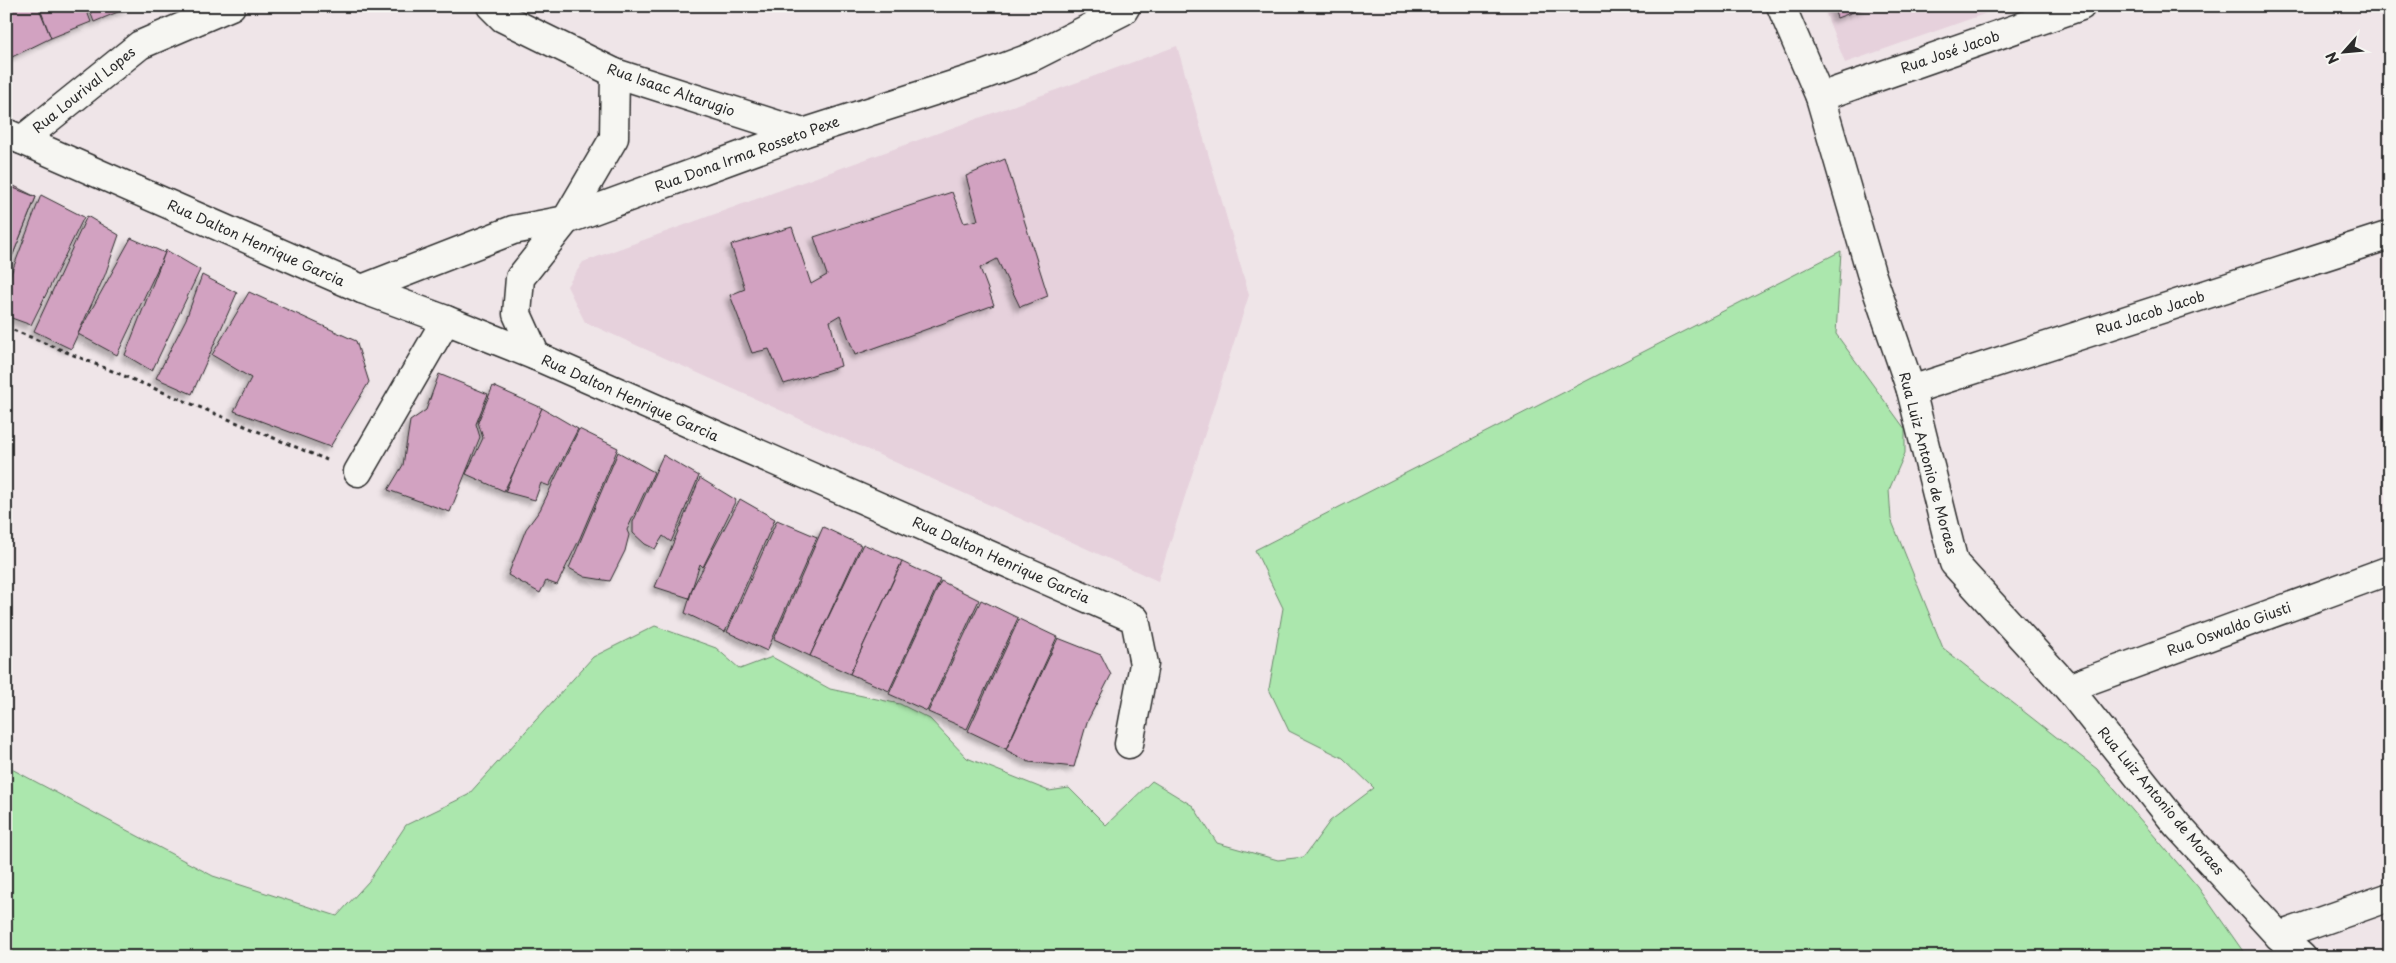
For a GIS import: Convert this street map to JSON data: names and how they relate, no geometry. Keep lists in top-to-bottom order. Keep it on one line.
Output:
{"streets":{"street":["Rua José Jacob","Rua Lourival Lopes","Rua Isaac Altarugio","Rua Dona Irma Rosseto Pexe","Rua Dalton Henrique Garcia","Rua Jacob Jacob","Rua Luiz Antonio de Moraes","Rua Oswaldo Giusti"]},"crossings":[["Rua José Jacob","Rua Luiz Antonio de Moraes"],["Rua Lourival Lopes","Rua Dalton Henrique Garcia"],["Rua Isaac Altarugio","Rua Dona Irma Rosseto Pexe"],["Rua Dona Irma Rosseto Pexe","Rua Dalton Henrique Garcia"],["Rua Jacob Jacob","Rua Luiz Antonio de Moraes"],["Rua Luiz Antonio de Moraes","Rua Oswaldo Giusti"]],"north":"bottom left"}
